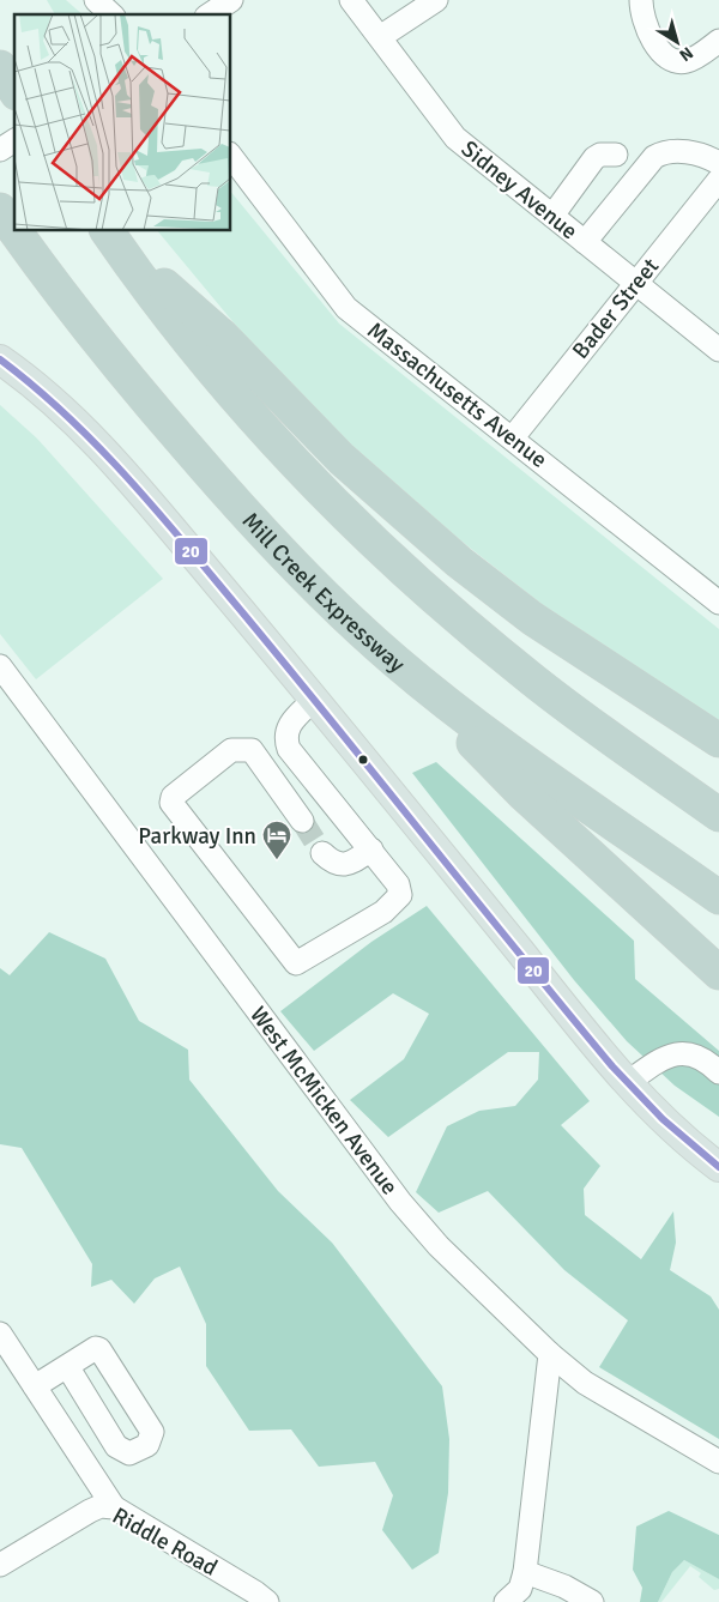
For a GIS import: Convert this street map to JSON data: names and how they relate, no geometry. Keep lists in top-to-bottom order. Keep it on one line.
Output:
{"streets":{"highway":["Mill Creek Expressway"],"street":["Sidney Avenue","Bader Street","Massachusetts Avenue","West McMicken Avenue","Riddle Road"]},"crossings":[["Sidney Avenue","Bader Street"],["Bader Street","Massachusetts Avenue"]],"places":{"hotel":["Parkway Inn"]},"lines":["transit line 20"],"north":"bottom right"}
